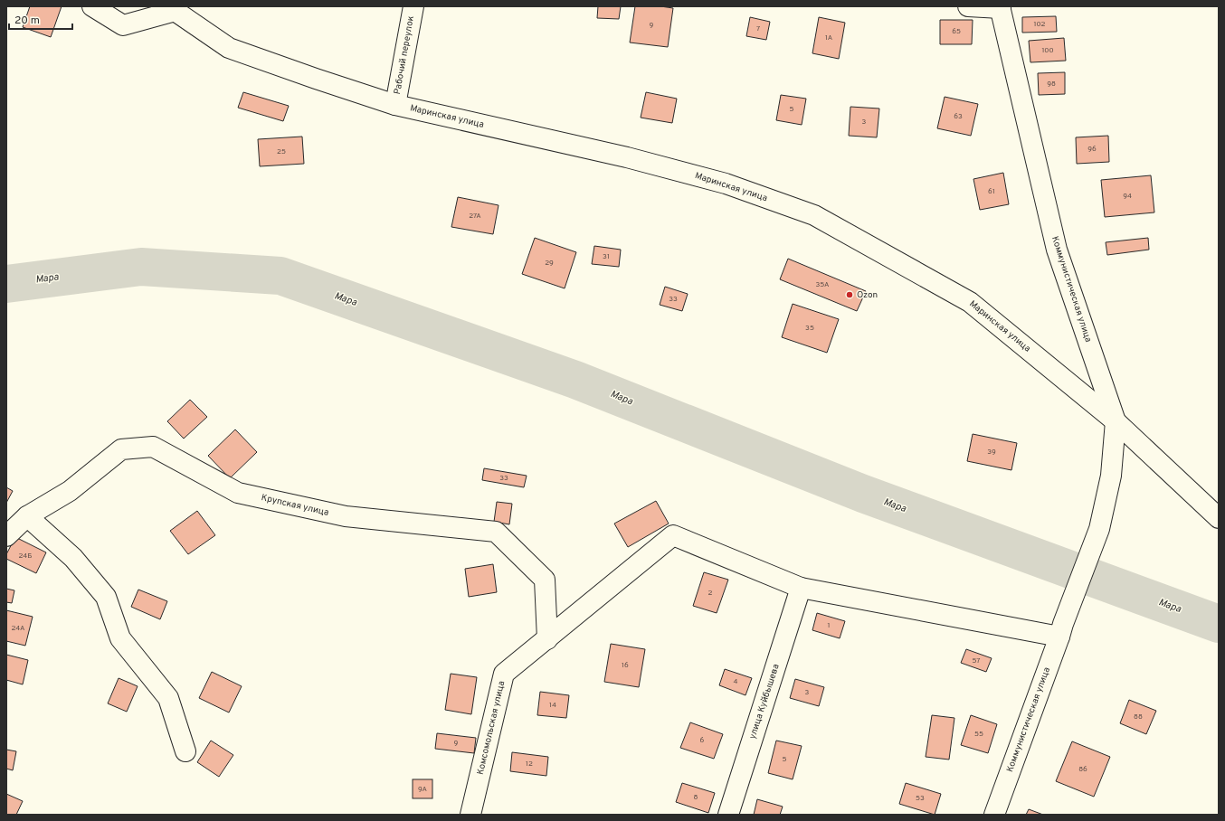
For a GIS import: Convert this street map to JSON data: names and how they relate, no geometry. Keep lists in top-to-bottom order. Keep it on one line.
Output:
{"streets":{"street":["Рабочий переулок","Маринская улица","Коммунистическая улица","Крупская улица","улица Куйбышева","Комсомольская улица"]},"crossings":[["Рабочий переулок","Маринская улица"],["Маринская улица","Коммунистическая улица"],["Крупская улица","Комсомольская улица"],["улица Куйбышева","Комсомольская улица"]],"water":["Мара"],"places":["Ozon"],"house_numbers":["102","9","7","65","1А","100","98","5","63","3","96","25","61","94","27А","31","29","35А","33","35","39","33","24Б","2","1","24А","57","16","4","3","14","88","55","6","9","5","12","86","9А","8","53"],"scale_bar":"20 m"}
